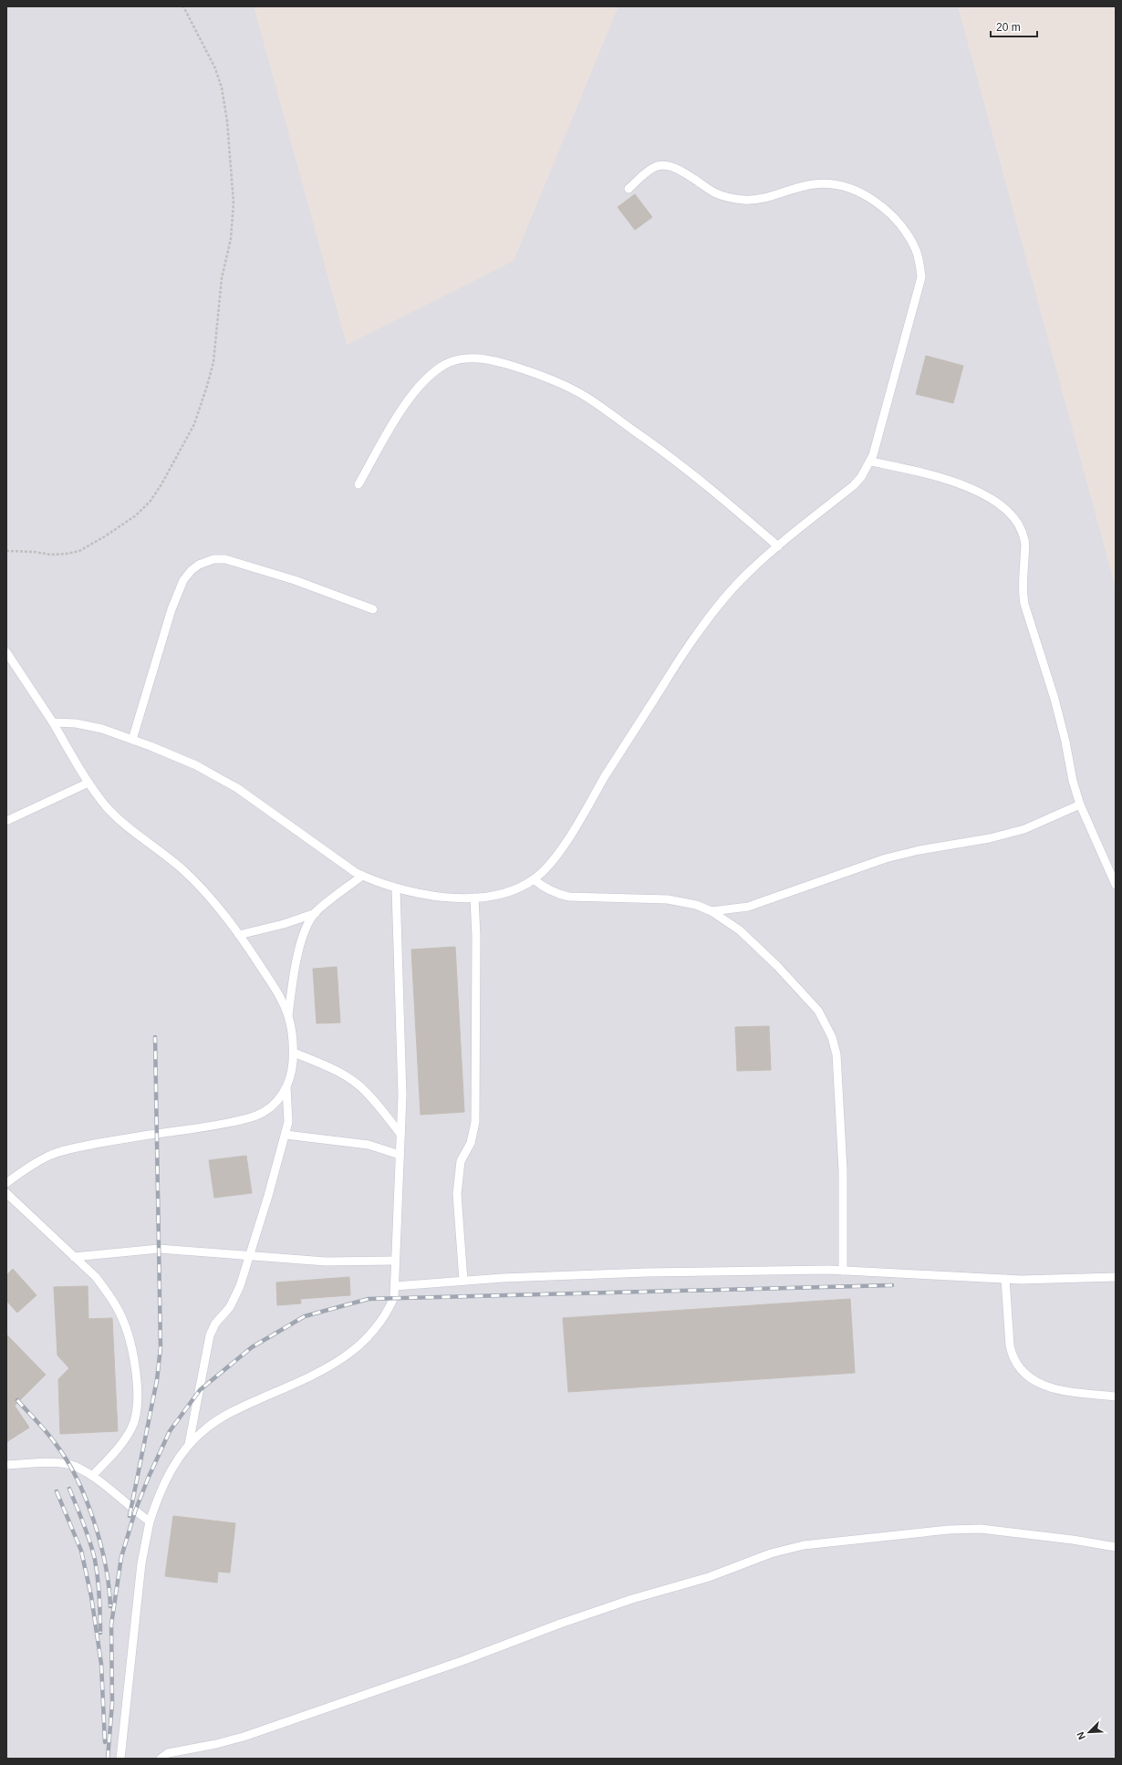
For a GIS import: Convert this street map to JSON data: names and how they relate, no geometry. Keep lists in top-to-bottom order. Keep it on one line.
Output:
{"scale_bar":"20 m","north":"bottom left"}
